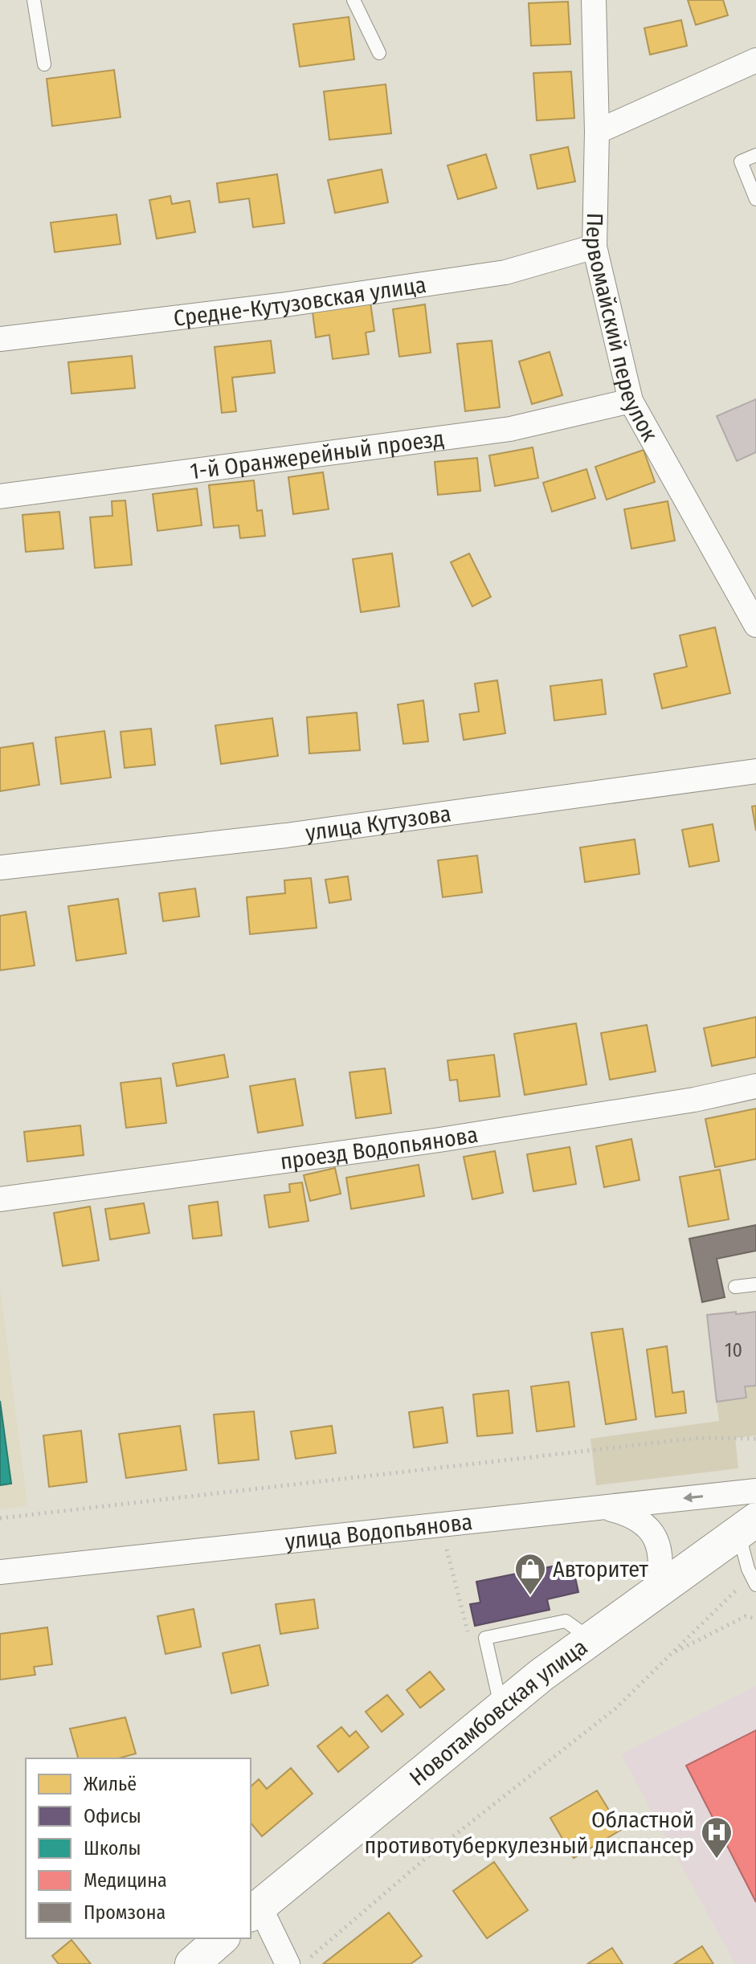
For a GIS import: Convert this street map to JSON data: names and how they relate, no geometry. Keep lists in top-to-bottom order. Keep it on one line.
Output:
{"streets":{"main road":["Новотамбовская улица"],"street":["Средне-Кутузовская улица","Первомайский переулок","1-й Оранжерейный проезд","улица Кутузова","проезд Водопьянова","улица Водопьянова"]},"crossings":[["Средне-Кутузовская улица","Первомайский переулок"],["Первомайский переулок","1-й Оранжерейный проезд"]],"places":{"shop":["Авторитет"],"hospital":["Областной противотуберкулезный диспансер"]},"house_numbers":["10"],"legend":["Жильё","Офисы","Школы","Медицина","Промзона"]}
